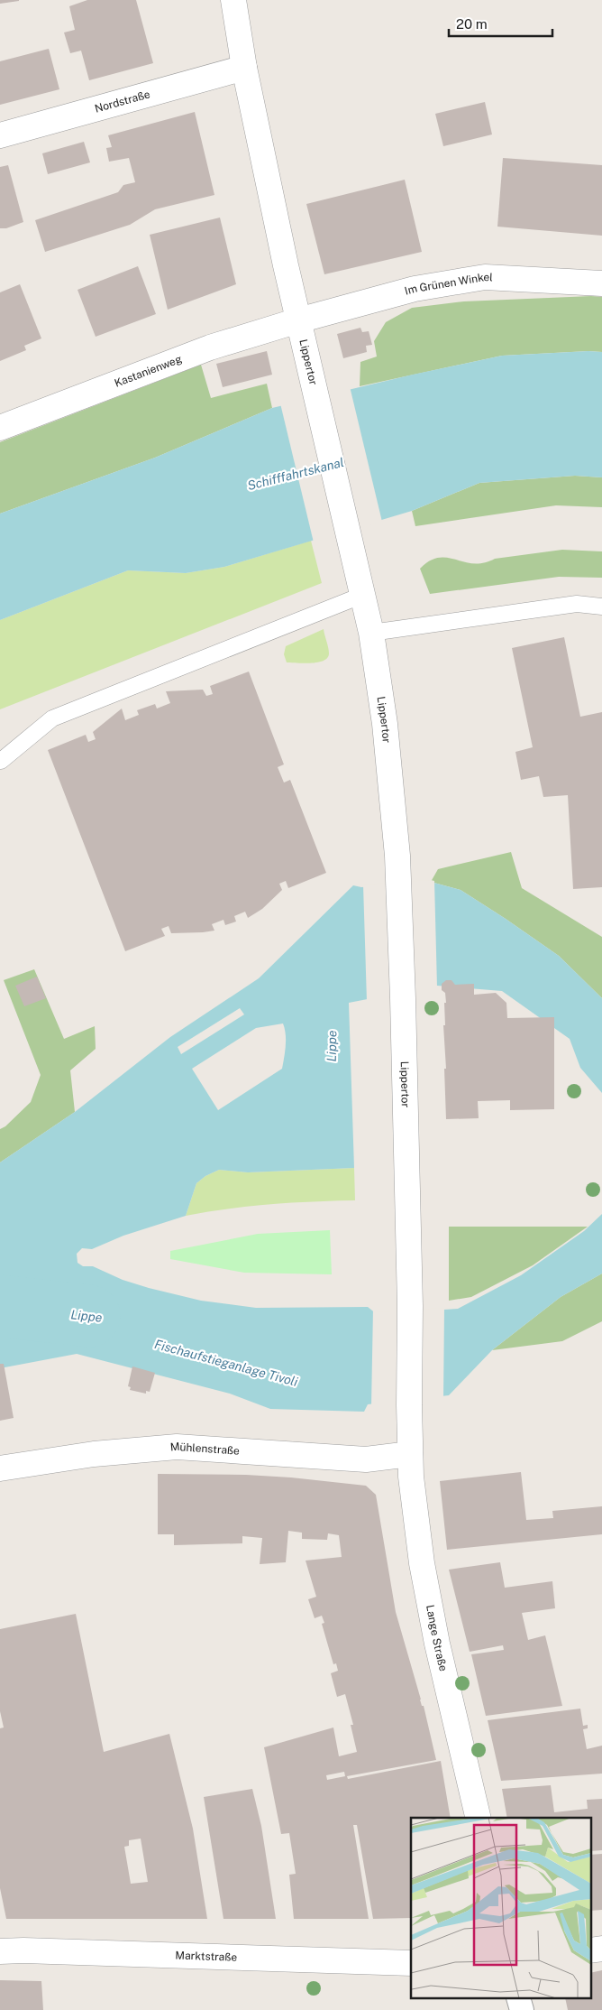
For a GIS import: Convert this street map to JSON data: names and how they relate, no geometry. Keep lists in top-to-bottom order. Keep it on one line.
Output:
{"streets":{"street":["Nordstraße","Im Grünen Winkel","Lippertor","Kastanienweg","Mühlenstraße","Lange Straße","Marktstraße"]},"crossings":[["Nordstraße","Lippertor"],["Im Grünen Winkel","Lippertor"],["Im Grünen Winkel","Kastanienweg"],["Lippertor","Kastanienweg"],["Lippertor","Mühlenstraße"],["Lippertor","Lange Straße"],["Mühlenstraße","Lange Straße"]],"water":["Schifffahrtskanal","Lippe","Fischaufstieganlage Tivoli"],"scale_bar":"20 m"}
